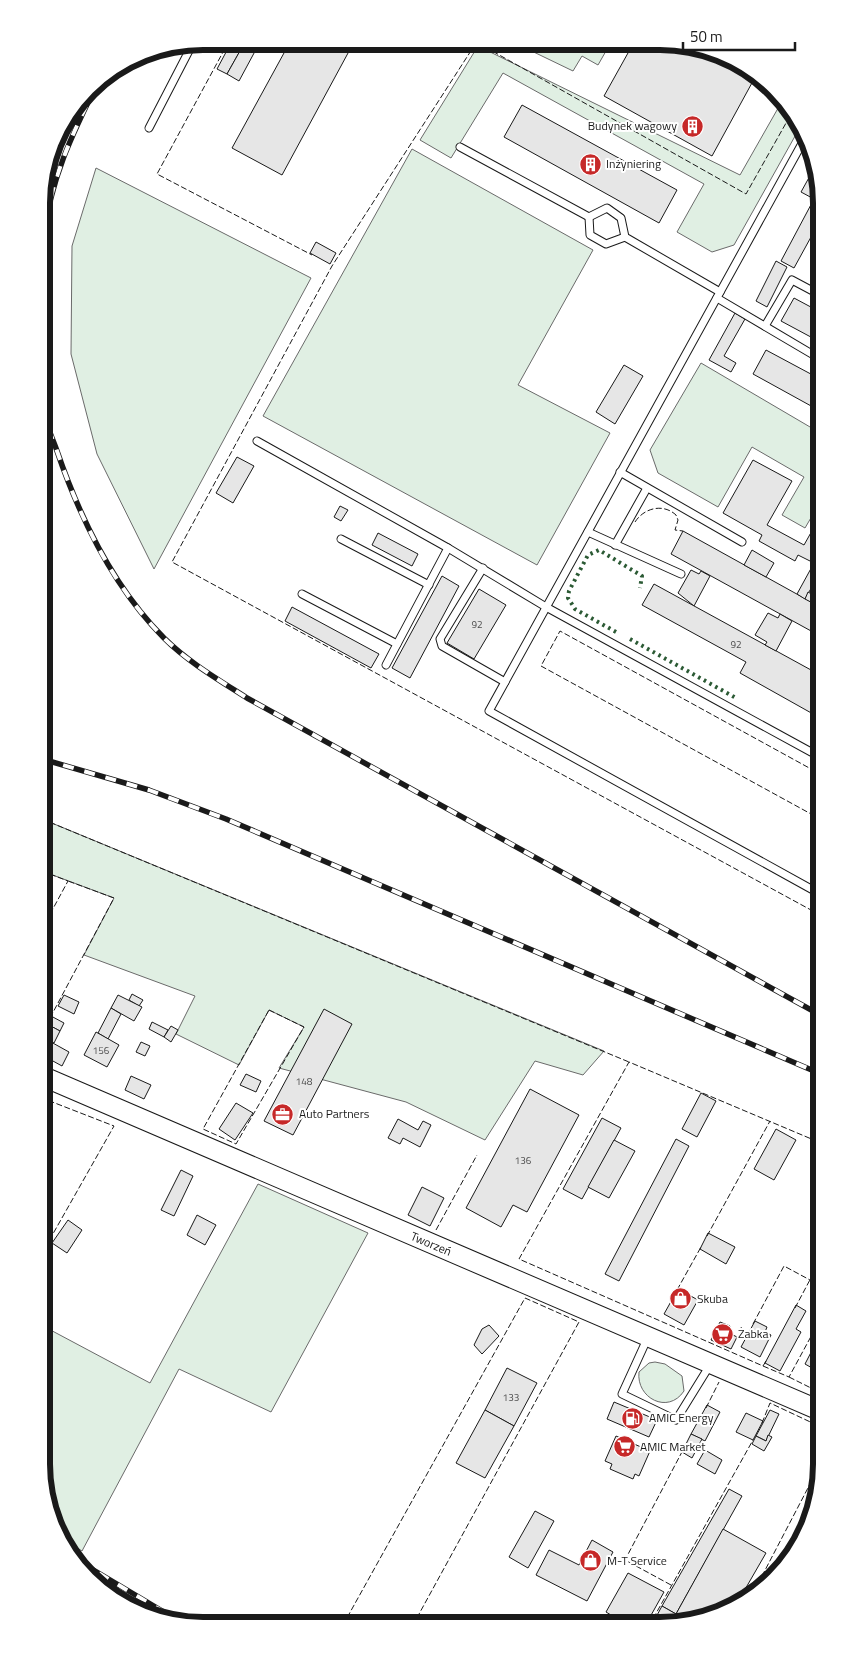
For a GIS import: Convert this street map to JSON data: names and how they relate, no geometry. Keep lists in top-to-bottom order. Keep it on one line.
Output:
{"streets":{"street":["Tworzeń"]},"places":{"building":["Budynek wagowy","Inżyniering"],"office":["Auto Partners"],"shop":["Skuba","M-T Service"],"supermarket":["Żabka","AMIC Market"],"fuel station":["AMIC Energy"]},"house_numbers":["92","92","156","148","136","133"],"scale_bar":"50 m"}
